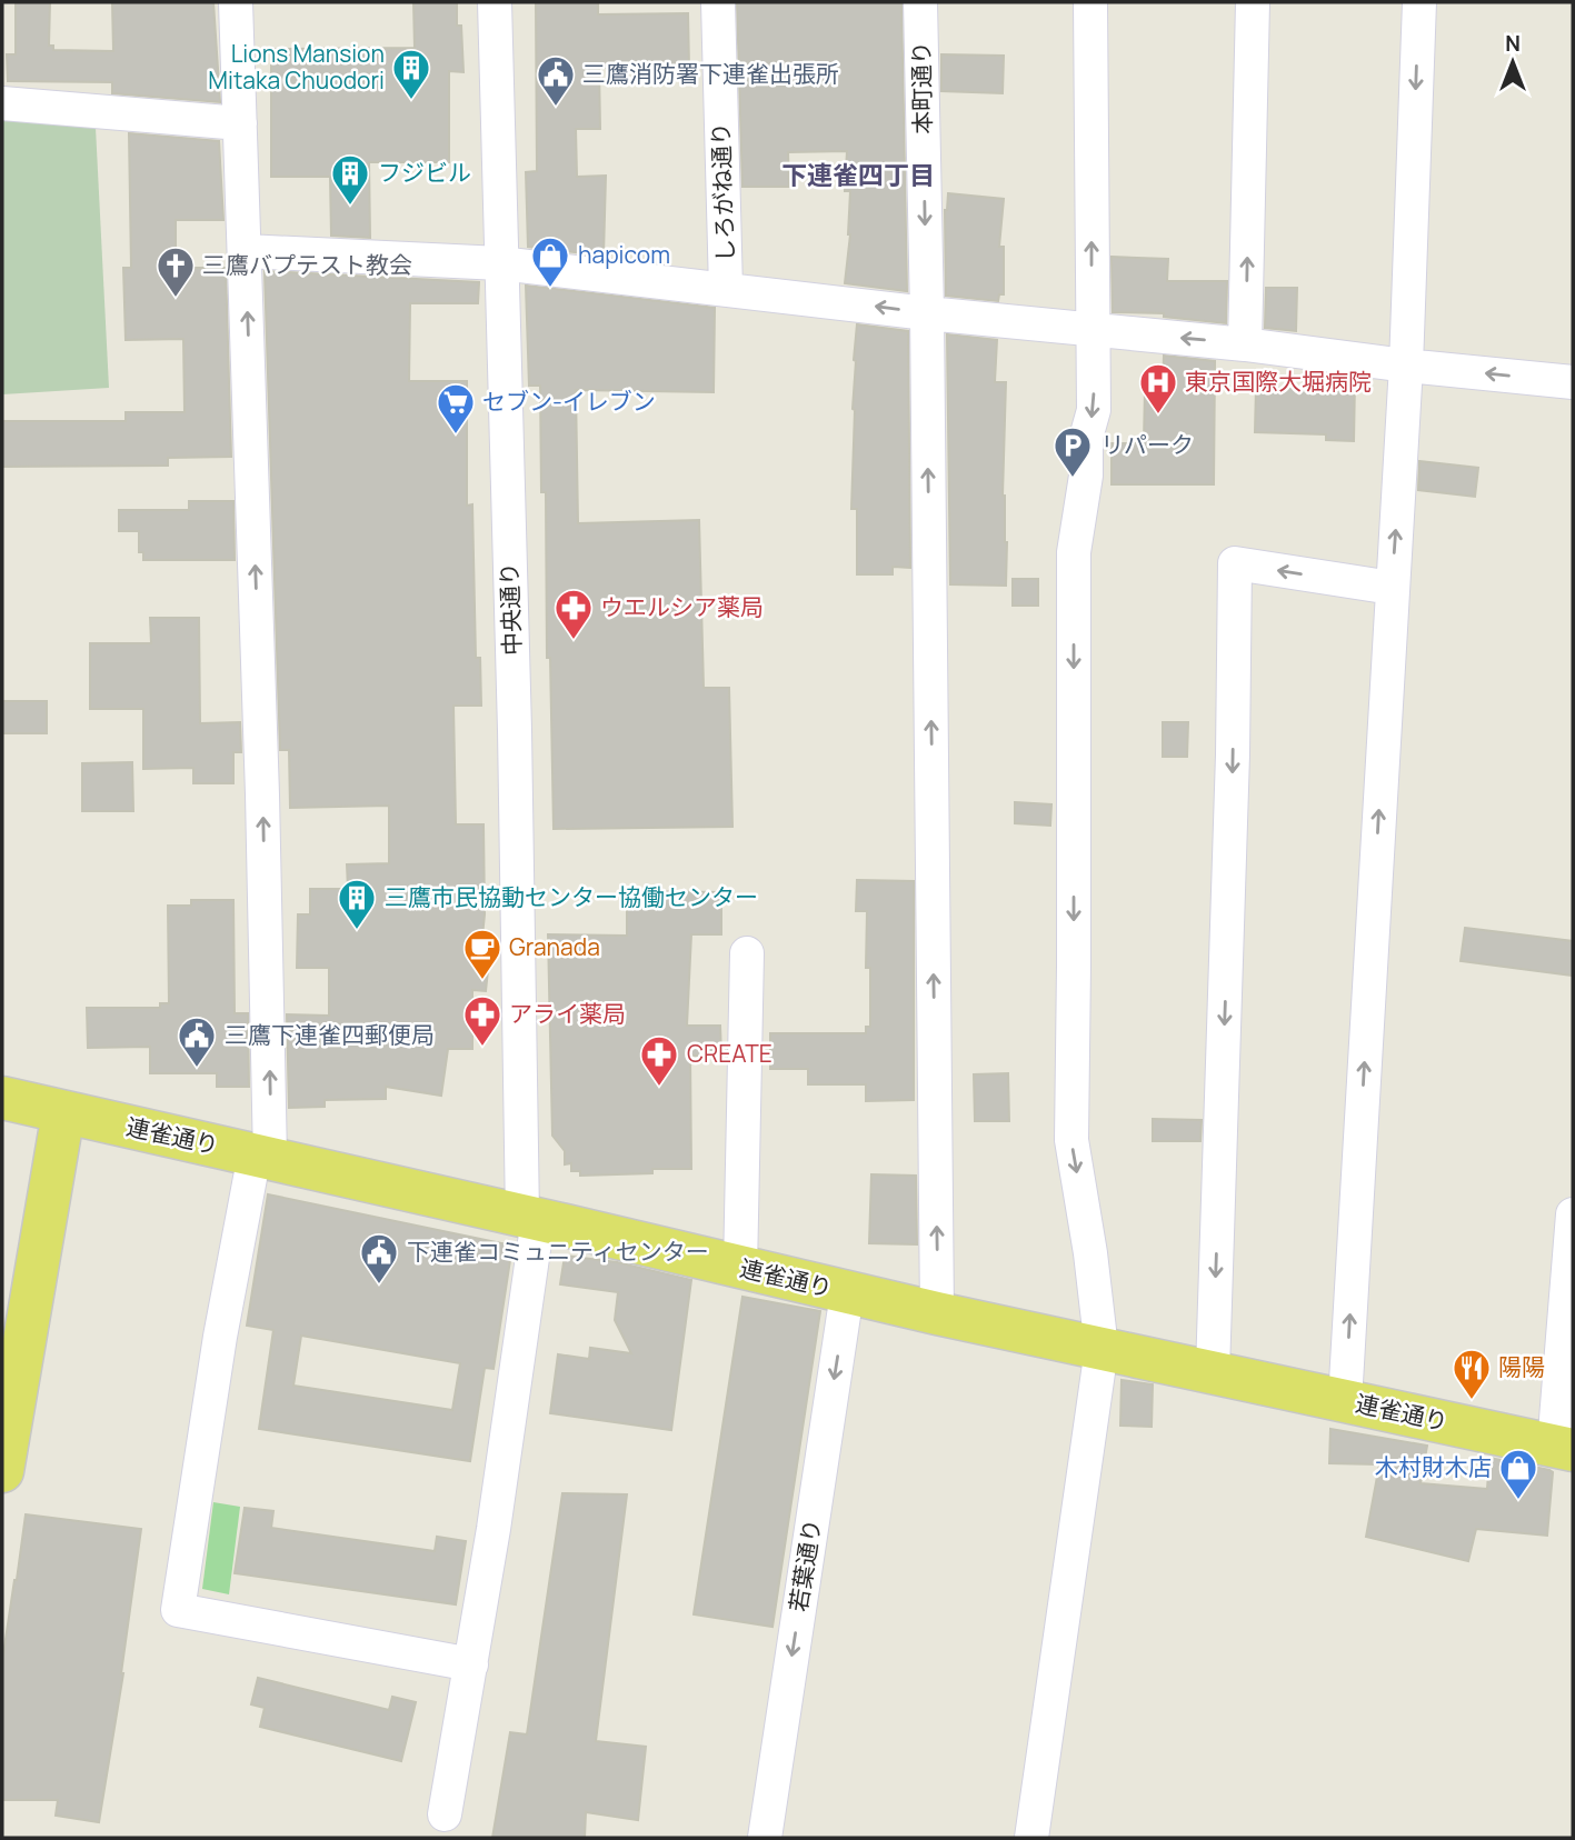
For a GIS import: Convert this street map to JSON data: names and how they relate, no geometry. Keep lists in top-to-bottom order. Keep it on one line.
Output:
{"streets":{"main road":["連雀通り"],"street":["本町通り","しろがね通り","中央通り","若葉通り"]},"crossings":[["本町通り","連雀通り"],["中央通り","連雀通り"],["連雀通り","若葉通り"]],"districts":["下連雀四丁目"],"places":{"building":["Lions Mansion Mitaka Chuodori","フジビル","三鷹市民協動センター協働センター"],"public building":["三鷹消防署下連雀出張所","三鷹下連雀四郵便局","下連雀コミュニティセンター"],"shop":["hapicom","木村財木店"],"church":["三鷹バプテスト教会"],"hospital":["東京国際大堀病院"],"supermarket":["セブン-イレブン"],"parking":["リパーク"],"pharmacy":["ウエルシア薬局","アライ薬局","CREATE"],"cafe":["Granada"],"restaurant":["陽陽"]},"north":"top"}
